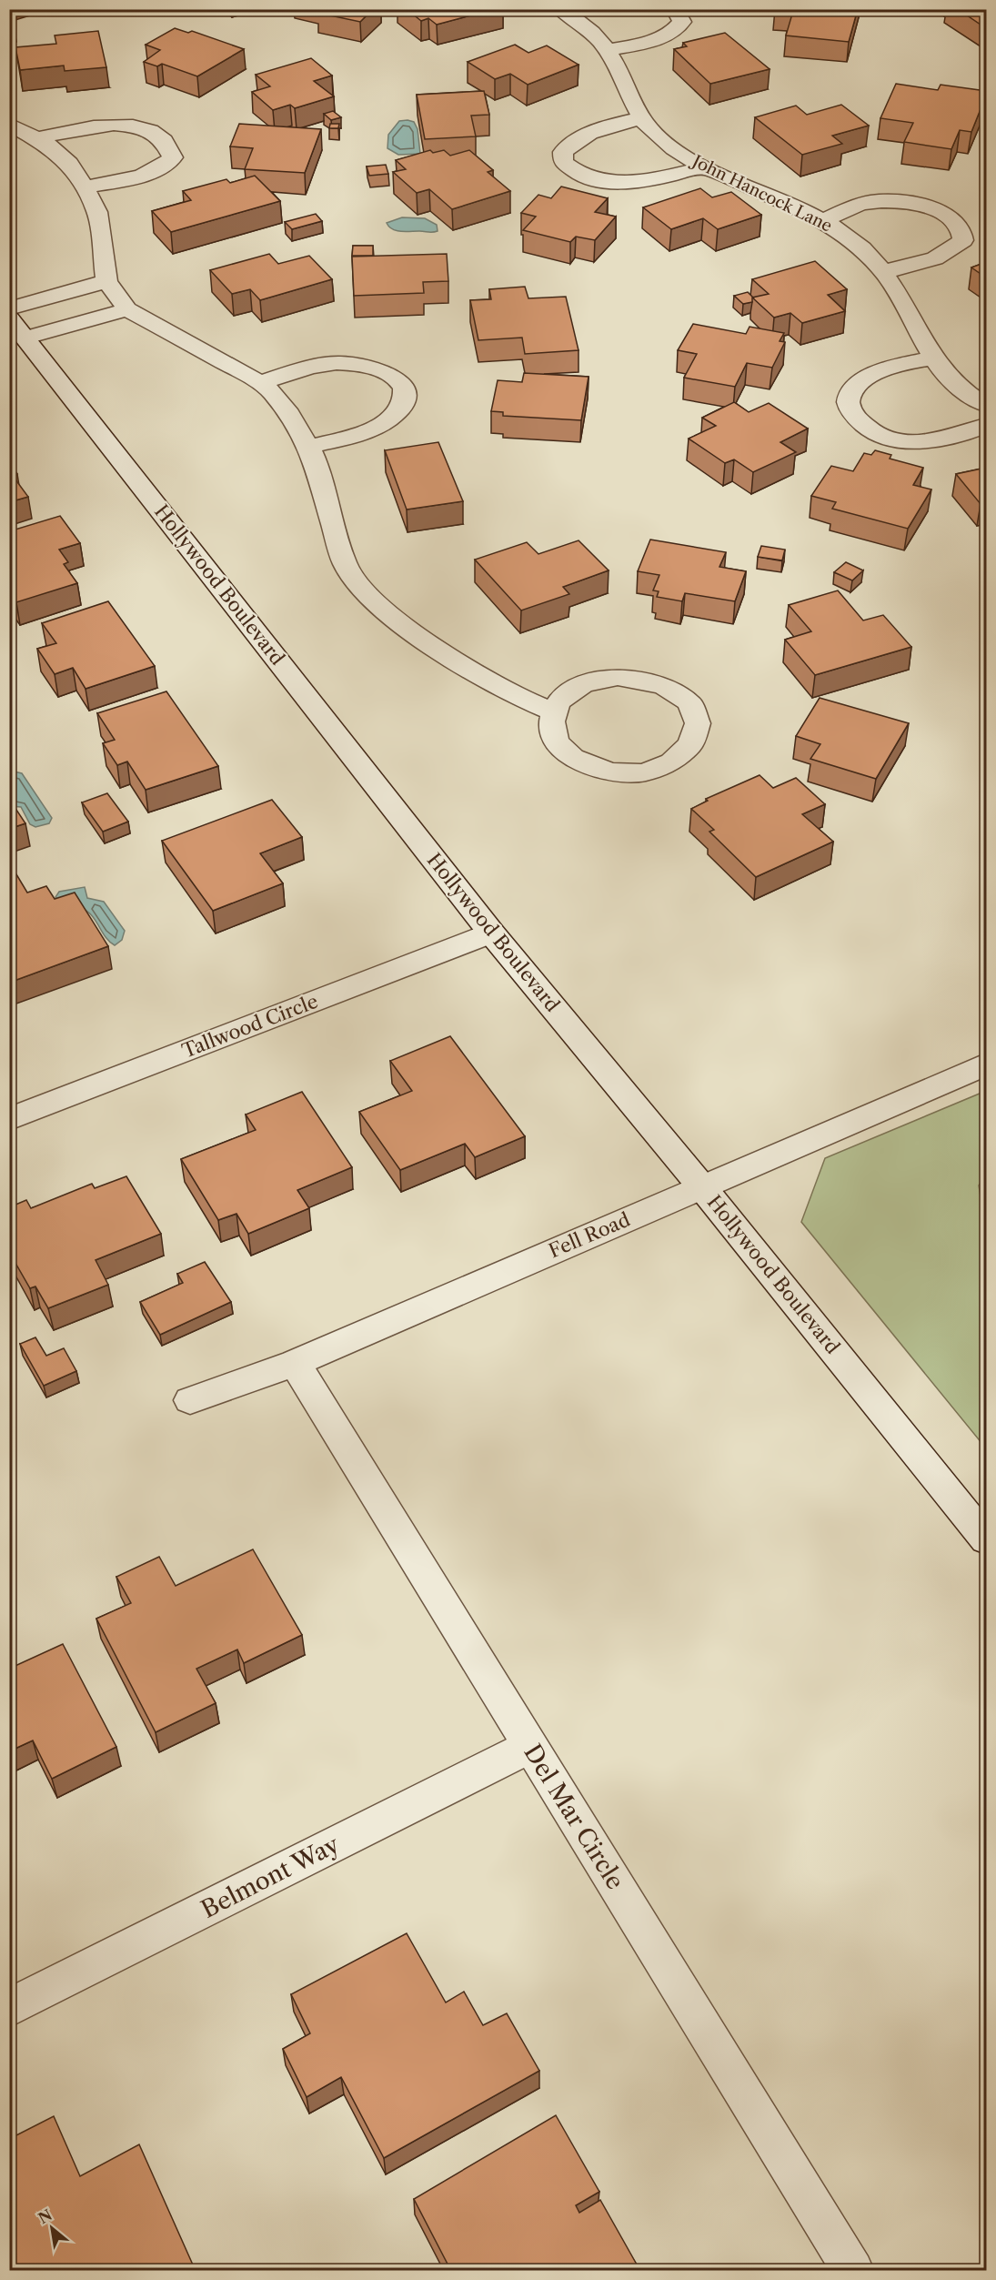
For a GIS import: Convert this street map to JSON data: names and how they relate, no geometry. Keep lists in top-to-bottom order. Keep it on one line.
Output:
{"streets":{"street":["John Hancock Lane","Hollywood Boulevard","Tallwood Circle","Fell Road","Del Mar Circle","Belmont Way"]},"crossings":[["Hollywood Boulevard","Tallwood Circle"],["Hollywood Boulevard","Fell Road"],["Fell Road","Del Mar Circle"],["Del Mar Circle","Belmont Way"]],"north":"top left"}
